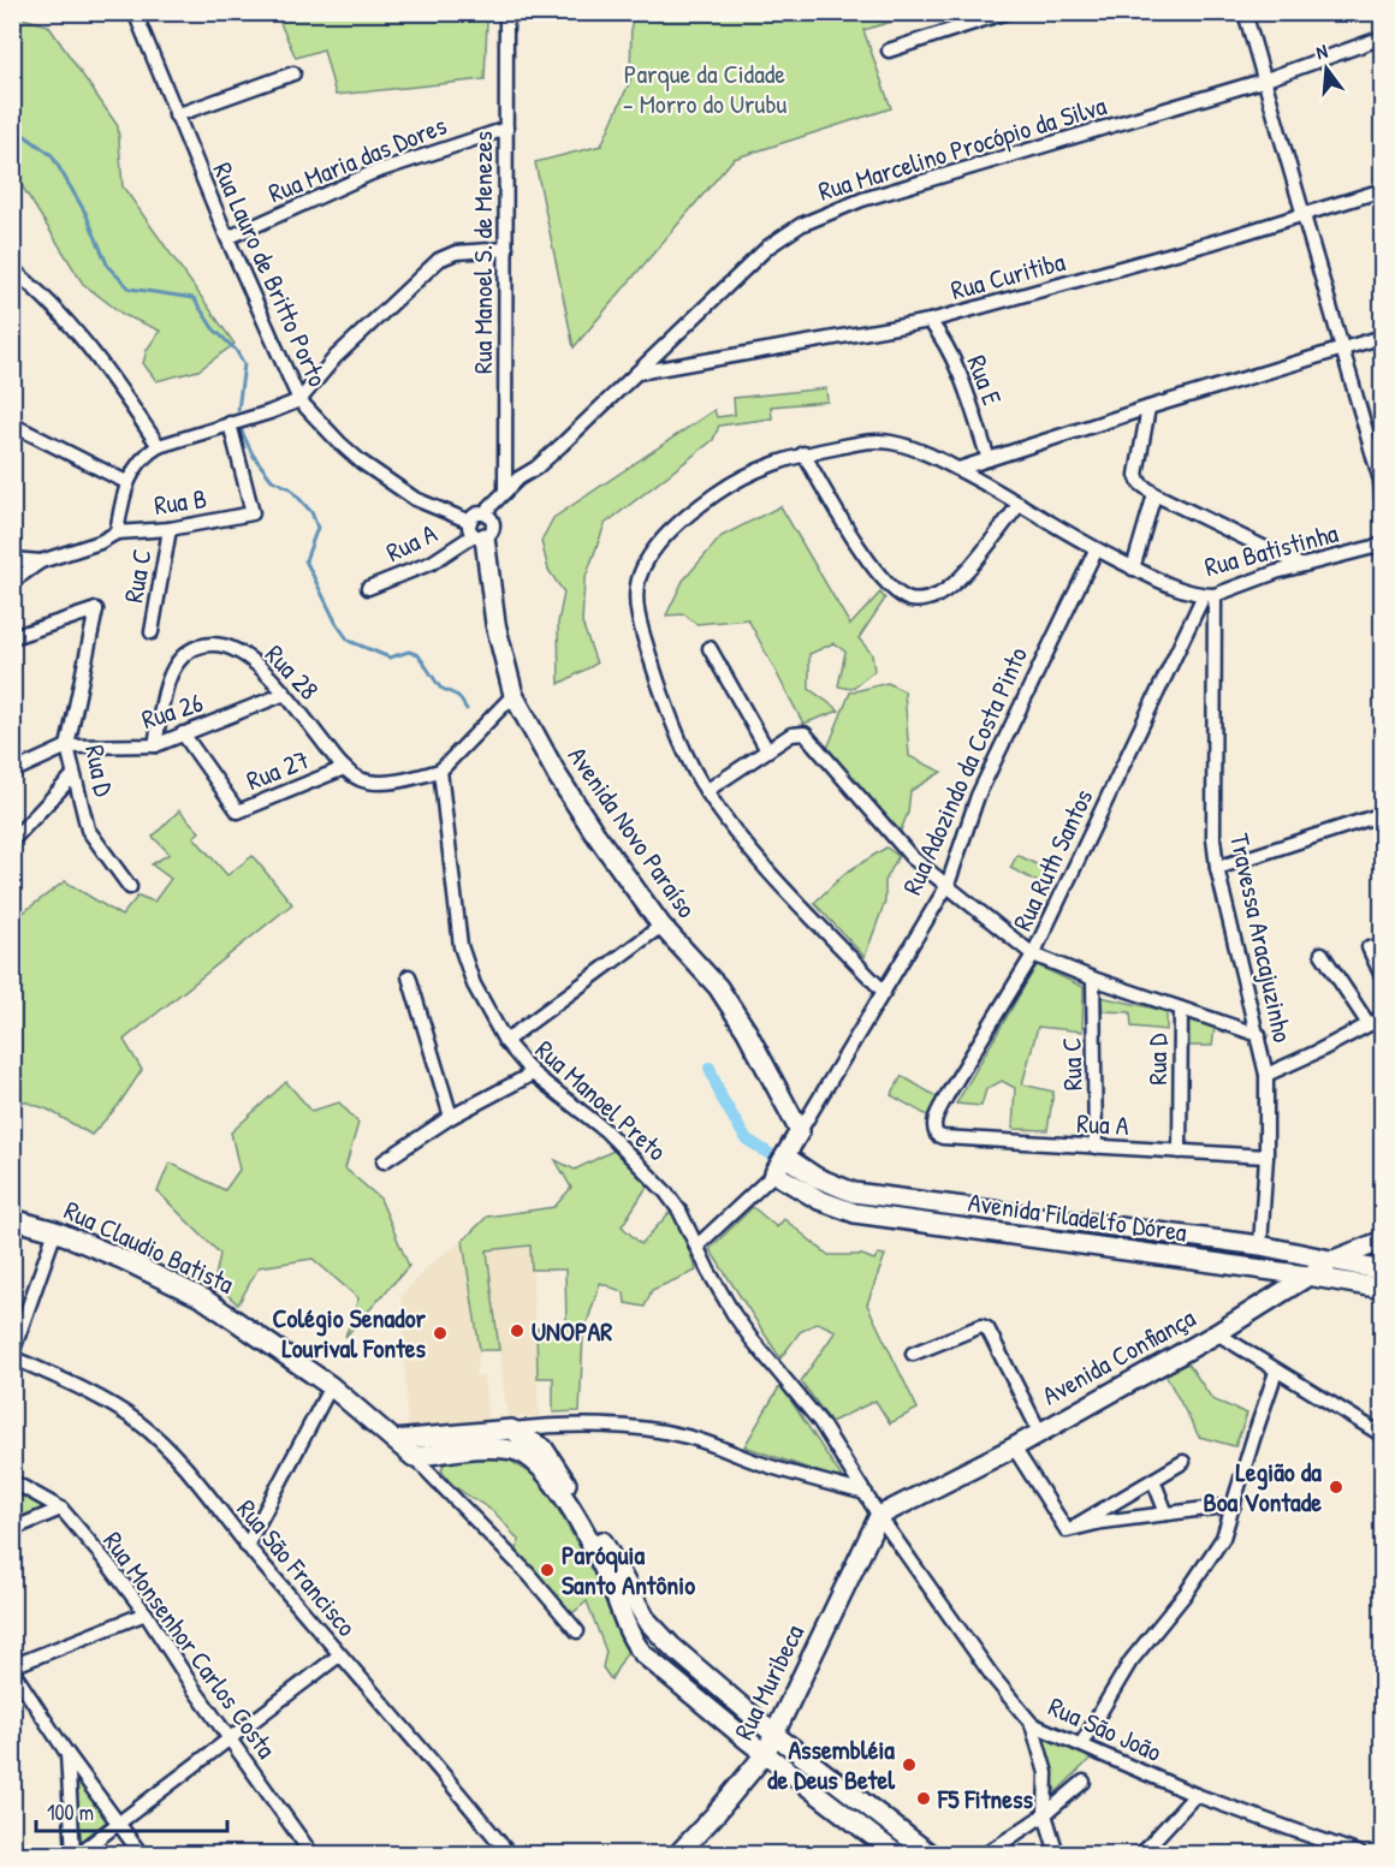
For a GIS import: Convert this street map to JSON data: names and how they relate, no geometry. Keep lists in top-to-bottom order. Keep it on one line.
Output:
{"streets":{"street":["Rua Marcelino Procópio da Silva","Rua Maria das Dores","Rua Manoel S. de Menezes","Rua Lauro de Britto Porto","Rua Curitiba","Rua E","Rua B","Rua A","Rua Batistinha","Rua C","Rua 28","Rua 26","Rua 27","Rua D","Rua Adozindo da Costa Pinto","Avenida Novo Paraíso","Rua Ruth Santos","Travessa Aracajuzinho","Rua Manoel Preto","Avenida Filadelfo Dórea","Rua Claudio Batista","Avenida Confiança","Rua São Francisco","Rua Monsenhor Carlos Costa","Rua Muribeca","Rua São João"]},"crossings":[["Rua Marcelino Procópio da Silva","Rua Manoel S. de Menezes"],["Rua Marcelino Procópio da Silva","Rua Curitiba"],["Rua Marcelino Procópio da Silva","Rua A"],["Rua Maria das Dores","Rua Manoel S. de Menezes"],["Rua Maria das Dores","Rua Lauro de Britto Porto"],["Rua Lauro de Britto Porto","Rua A"],["Rua Lauro de Britto Porto","Avenida Novo Paraíso"],["Rua Curitiba","Rua E"],["Rua B","Rua C"],["Rua A","Rua C"],["Rua A","Rua D"],["Rua A","Avenida Novo Paraíso"],["Rua A","Rua Ruth Santos"],["Rua A","Travessa Aracajuzinho"],["Rua Batistinha","Rua Adozindo da Costa Pinto"],["Rua Batistinha","Rua Ruth Santos"],["Rua Batistinha","Travessa Aracajuzinho"],["Rua 28","Rua 26"],["Rua 28","Rua 27"],["Rua 28","Rua Manoel Preto"],["Rua 26","Rua 27"],["Rua 26","Rua D"],["Rua Adozindo da Costa Pinto","Avenida Novo Paraíso"],["Rua Adozindo da Costa Pinto","Avenida Filadelfo Dórea"],["Rua Ruth Santos","Travessa Aracajuzinho"],["Travessa Aracajuzinho","Avenida Filadelfo Dórea"],["Rua Manoel Preto","Avenida Confiança"],["Rua Manoel Preto","Rua Muribeca"],["Rua Manoel Preto","Rua São João"],["Avenida Filadelfo Dórea","Avenida Confiança"],["Avenida Confiança","Rua Muribeca"],["Avenida Confiança","Rua São João"],["Rua Muribeca","Rua São João"]],"parks":["Parque da Cidade - Morro do Urubu"],"places":["UNOPAR","Colégio Senador Lourival Fontes","Legião da Boa Vontade","Paróquia Santo Antônio","Assembléia de Deus Betel","F5 Fitness"],"scale_bar":"100 m","north":"top"}
